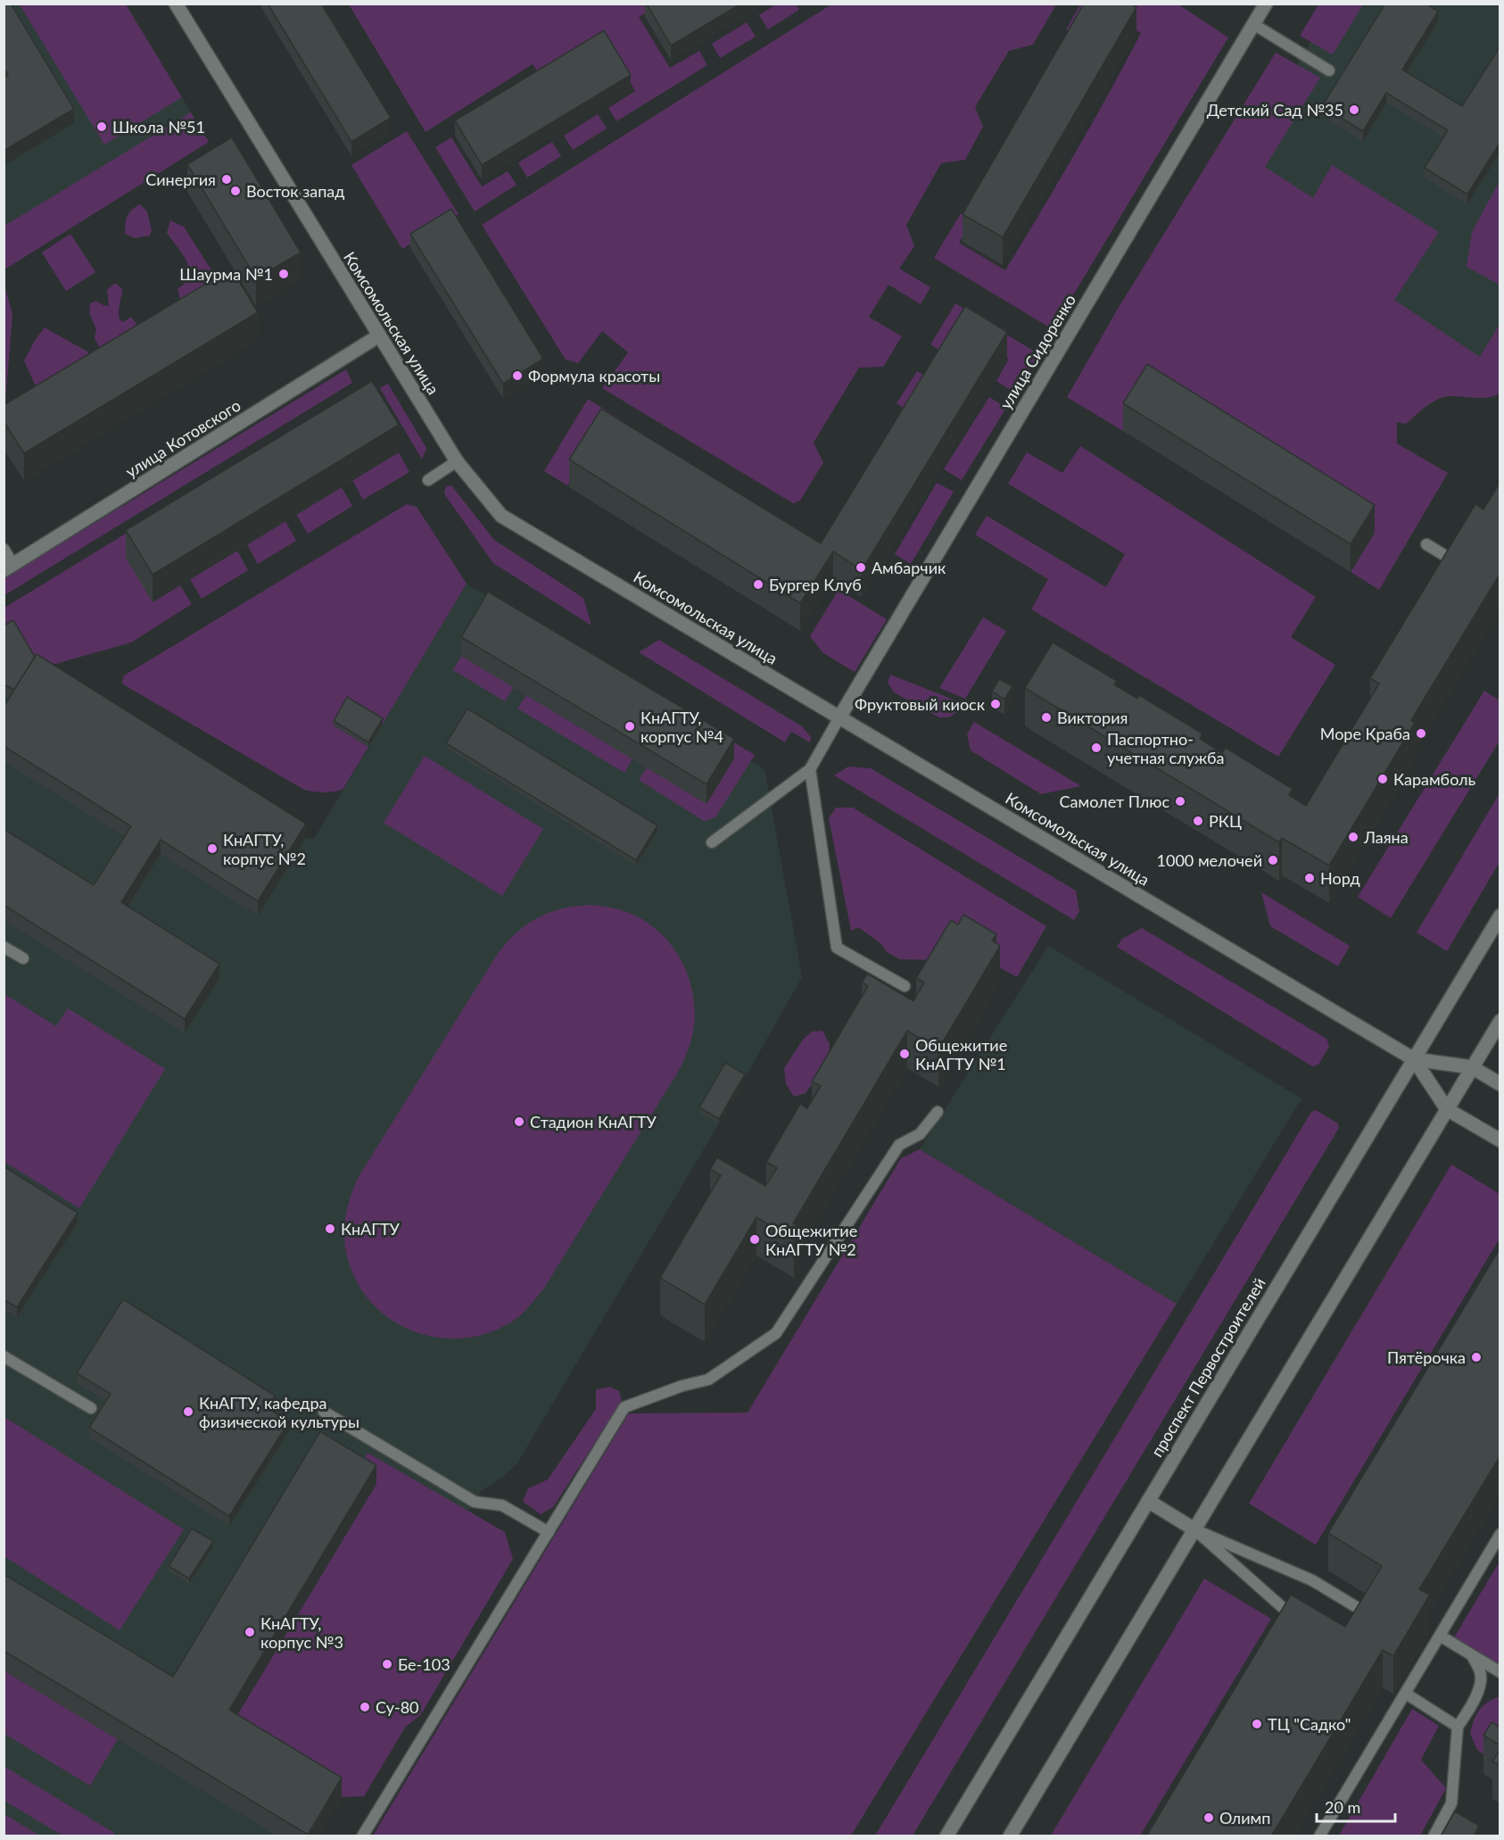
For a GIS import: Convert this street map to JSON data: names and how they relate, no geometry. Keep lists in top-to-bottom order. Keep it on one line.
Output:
{"streets":{"street":["Комсомольская улица","улица Сидоренко","улица Котовского","проспект Первостроителей"]},"crossings":[["Комсомольская улица","улица Сидоренко"],["Комсомольская улица","улица Котовского"],["Комсомольская улица","проспект Первостроителей"]],"places":["Детский Сад №35","Школа №51","Синергия","Восток запад","Шаурма №1","Формула красоты","Амбарчик","Бургер Клуб","Фруктовый киоск","Виктория","КнАГТУ, корпус №4","Море Краба","Паспортно- учетная служба","Карамболь","Самолет Плюс","РКЦ","Лаяна","КнАГТУ, корпус №2","1000 мелочей","Норд","Общежитие КнАГТУ №1","Стадион КнАГТУ","КнАГТУ","Общежитие КнАГТУ №2","Пятёрочка","КнАГТУ, кафедра физической культуры","КнАГТУ, корпус №3","Бе-103","Су-80","ТЦ \"Садко\"","Олимп"],"scale_bar":"20 m"}
